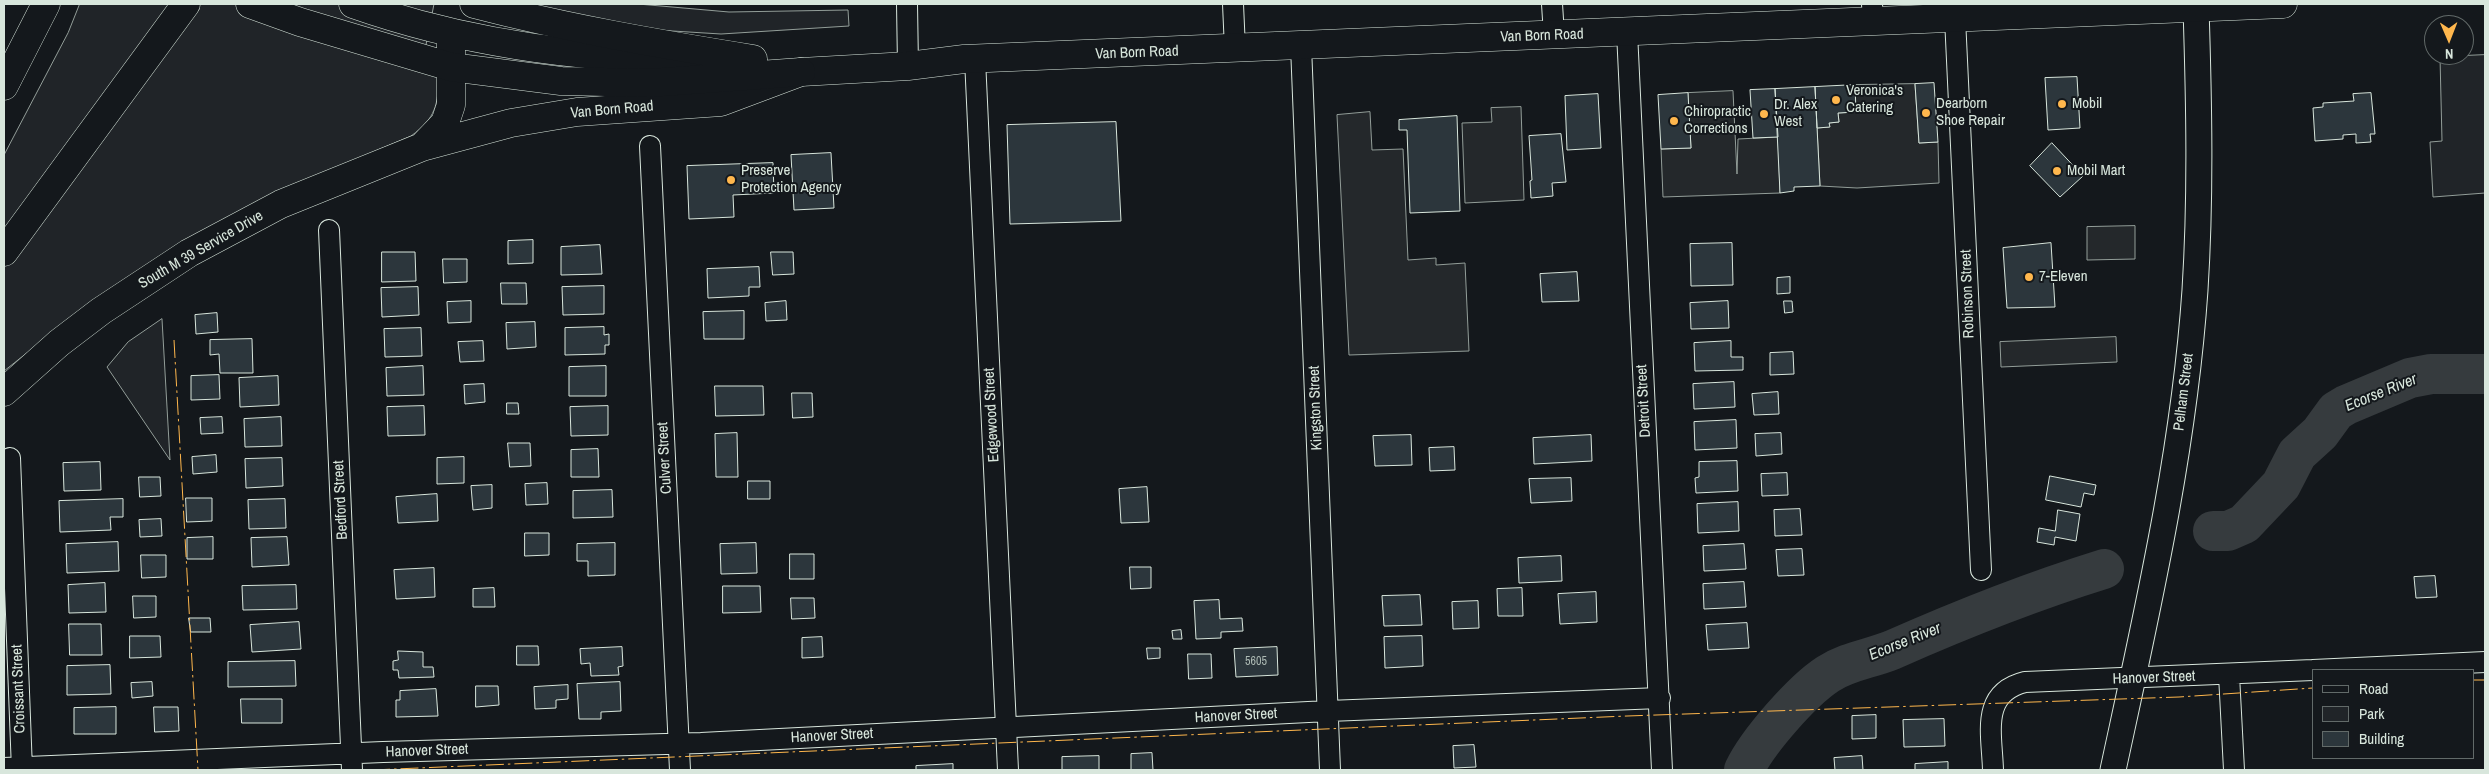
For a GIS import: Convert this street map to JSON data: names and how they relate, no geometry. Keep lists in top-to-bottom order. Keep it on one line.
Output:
{"streets":{"main road":["Van Born Road","South M 39 Service Drive"],"street":["Robinson Street","Pelham Street","Detroit Street","Kingston Street","Edgewood Street","Culver Street","Bedford Street","Hanover Street","Croissant Street"]},"crossings":[["Van Born Road","South M 39 Service Drive"],["Van Born Road","Robinson Street"],["Van Born Road","Pelham Street"],["Van Born Road","Detroit Street"],["Van Born Road","Kingston Street"],["Van Born Road","Edgewood Street"],["Pelham Street","Hanover Street"],["Detroit Street","Hanover Street"],["Kingston Street","Hanover Street"],["Edgewood Street","Hanover Street"],["Culver Street","Hanover Street"],["Bedford Street","Hanover Street"],["Hanover Street","Croissant Street"]],"water":["Ecorse River"],"places":["Veronica's Catering","Mobil","Dearborn Shoe Repair","Dr. Alex West","Chiropractic Corrections","Mobil Mart","Preserve Protection Agency","7-Eleven"],"house_numbers":["5605"],"legend":["Road","Park","Building"],"north":"bottom"}
